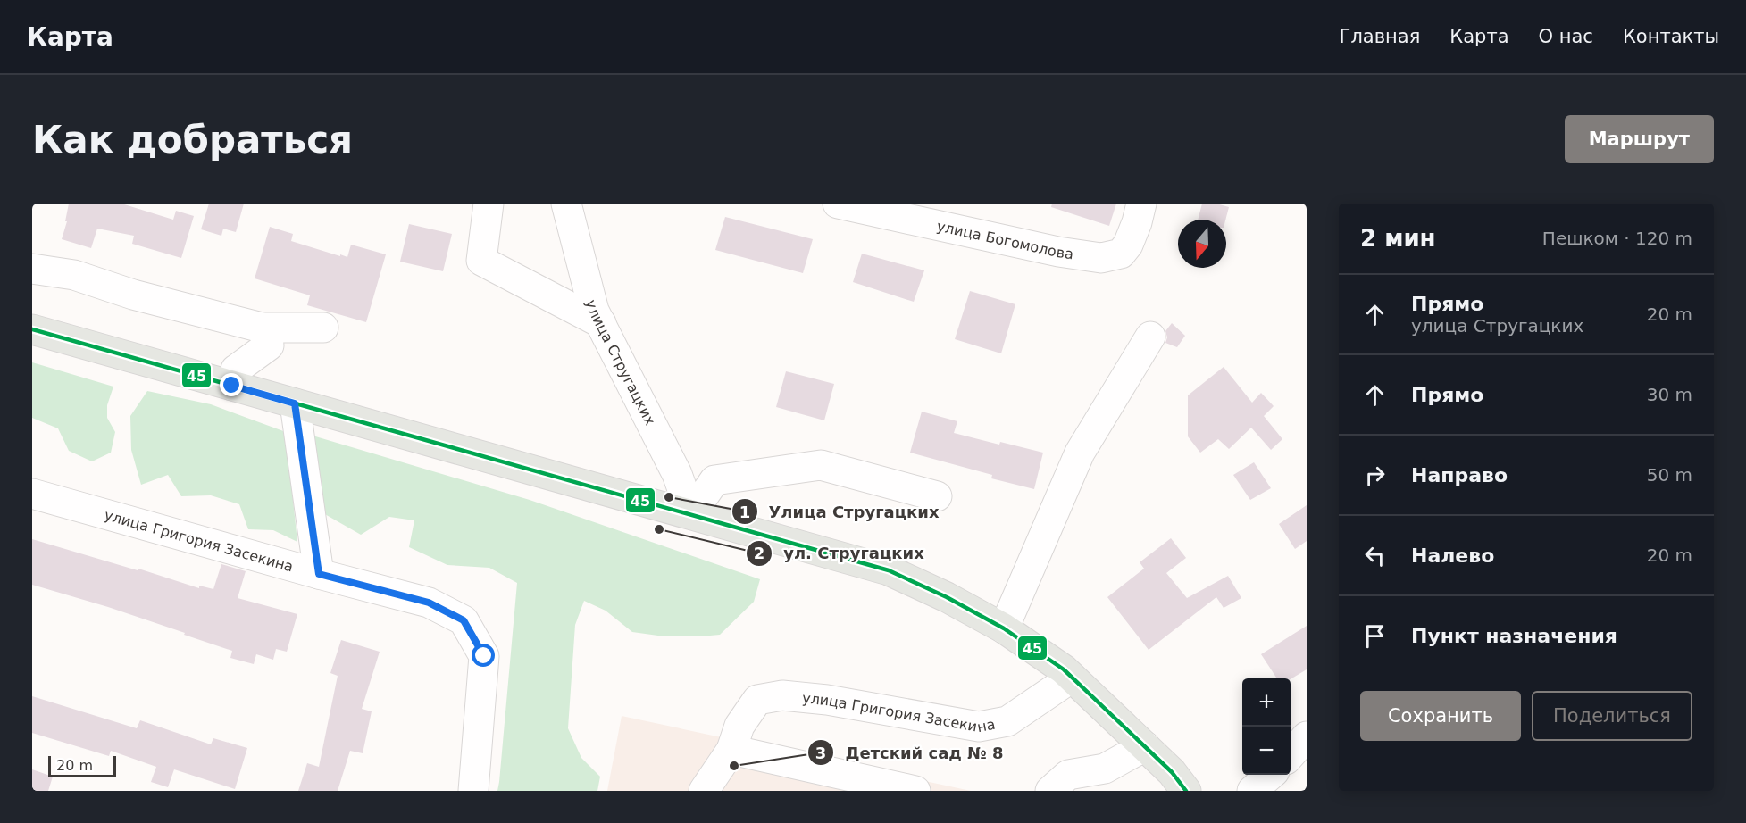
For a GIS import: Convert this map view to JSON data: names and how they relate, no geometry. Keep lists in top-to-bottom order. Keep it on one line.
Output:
{"streets":{"street":["улица Богомолова","улица Стругацких","улица Григория Засекина"]},"places":["Улица Стругацких","ул. Стругацких","Детский сад № 8"],"lines":["transit line 45"],"scale_bar":"20 m","north":"bottom","page":{"header":"Карта","nav":["Главная","Карта","О нас","Контакты"],"buttons":["Маршрут",["Сохранить","Поделиться"]],"title":"Как добраться","heading":["2 мин","Пешком · 120 m"],"list":[["Прямо","улица Стругацких","20 m"],["Прямо","30 m"],["Направо","50 m"],["Налево","20 m"],"Пункт назначения"],"map_buttons":["+","−"],"scale":"20 m"}}
